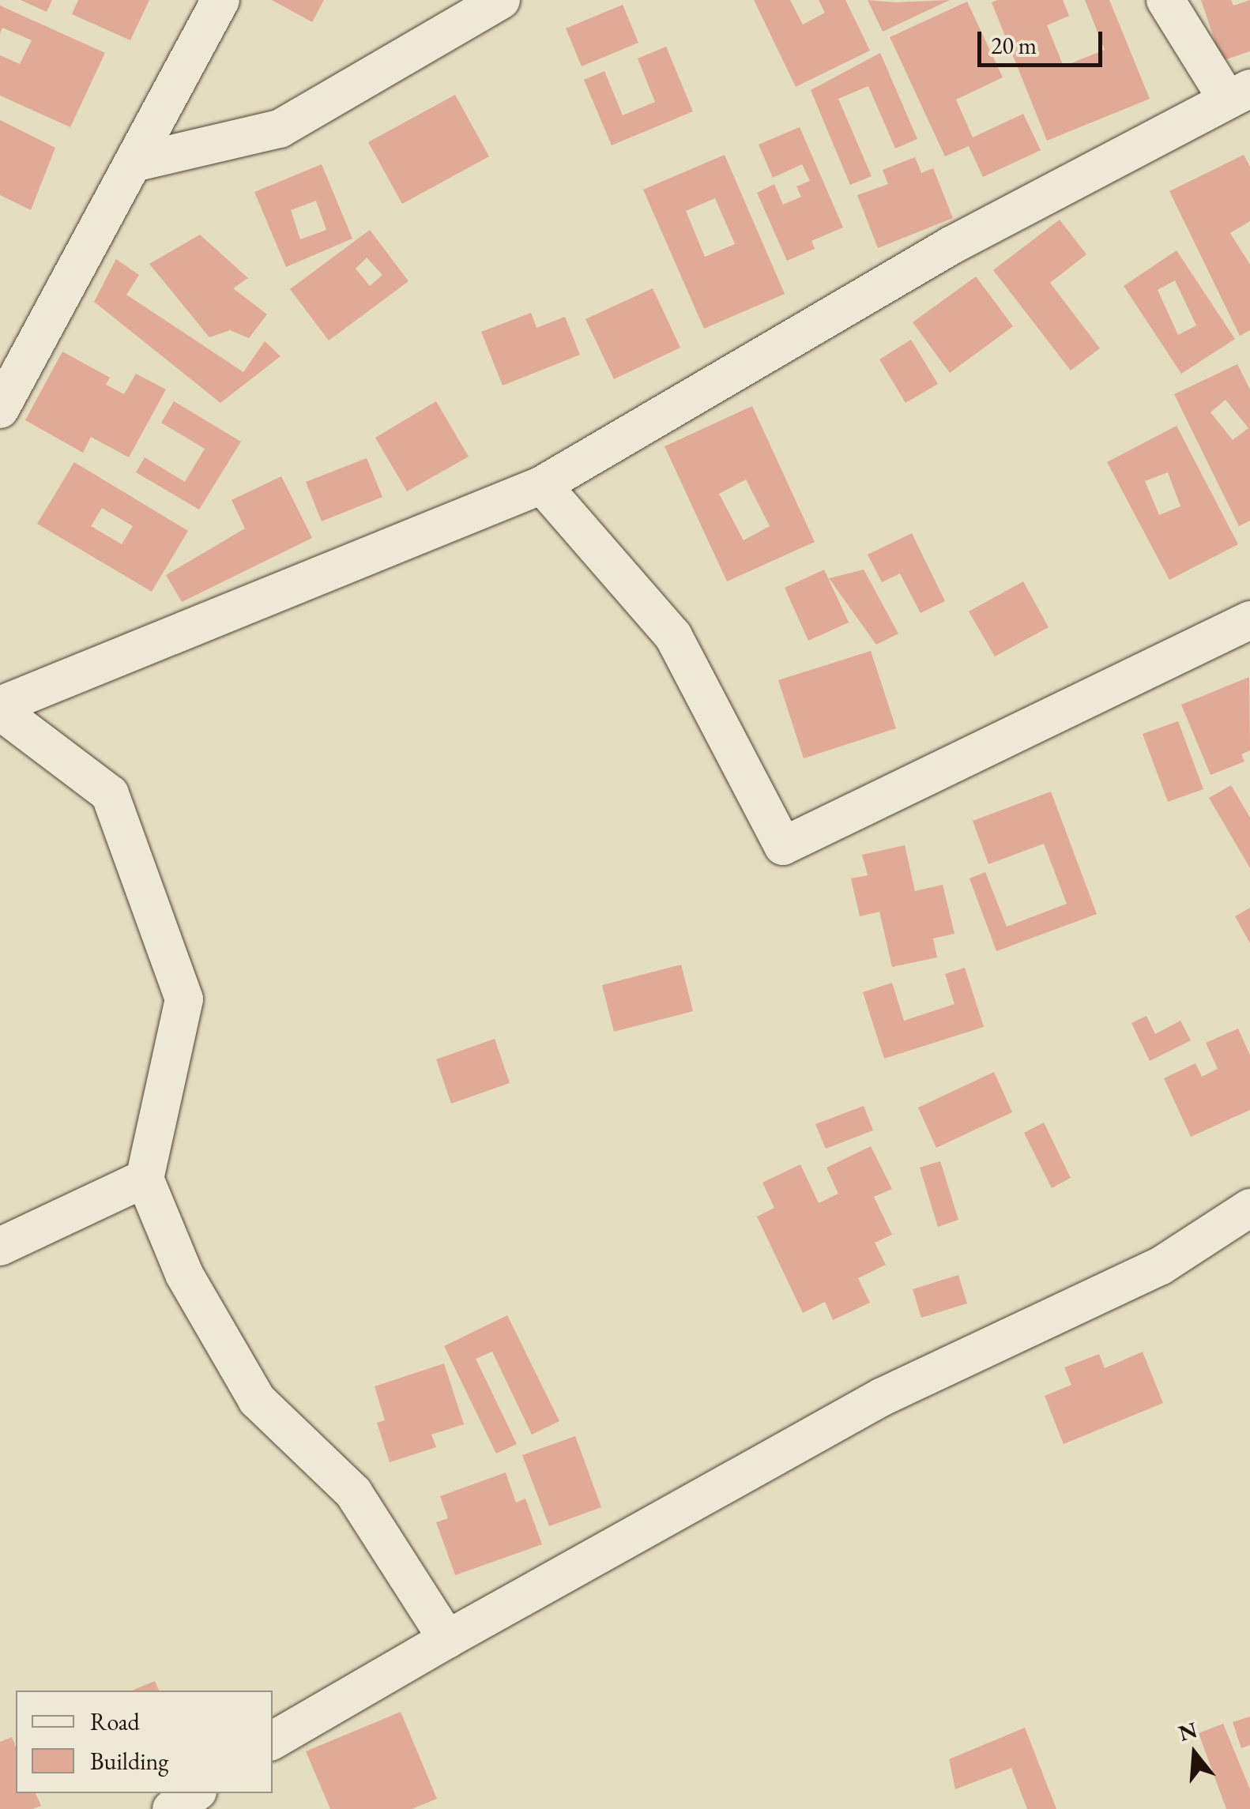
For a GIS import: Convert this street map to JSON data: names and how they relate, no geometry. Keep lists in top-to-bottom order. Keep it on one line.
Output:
{"legend":["Road","Building"],"scale_bar":"20 m","north":"top"}
